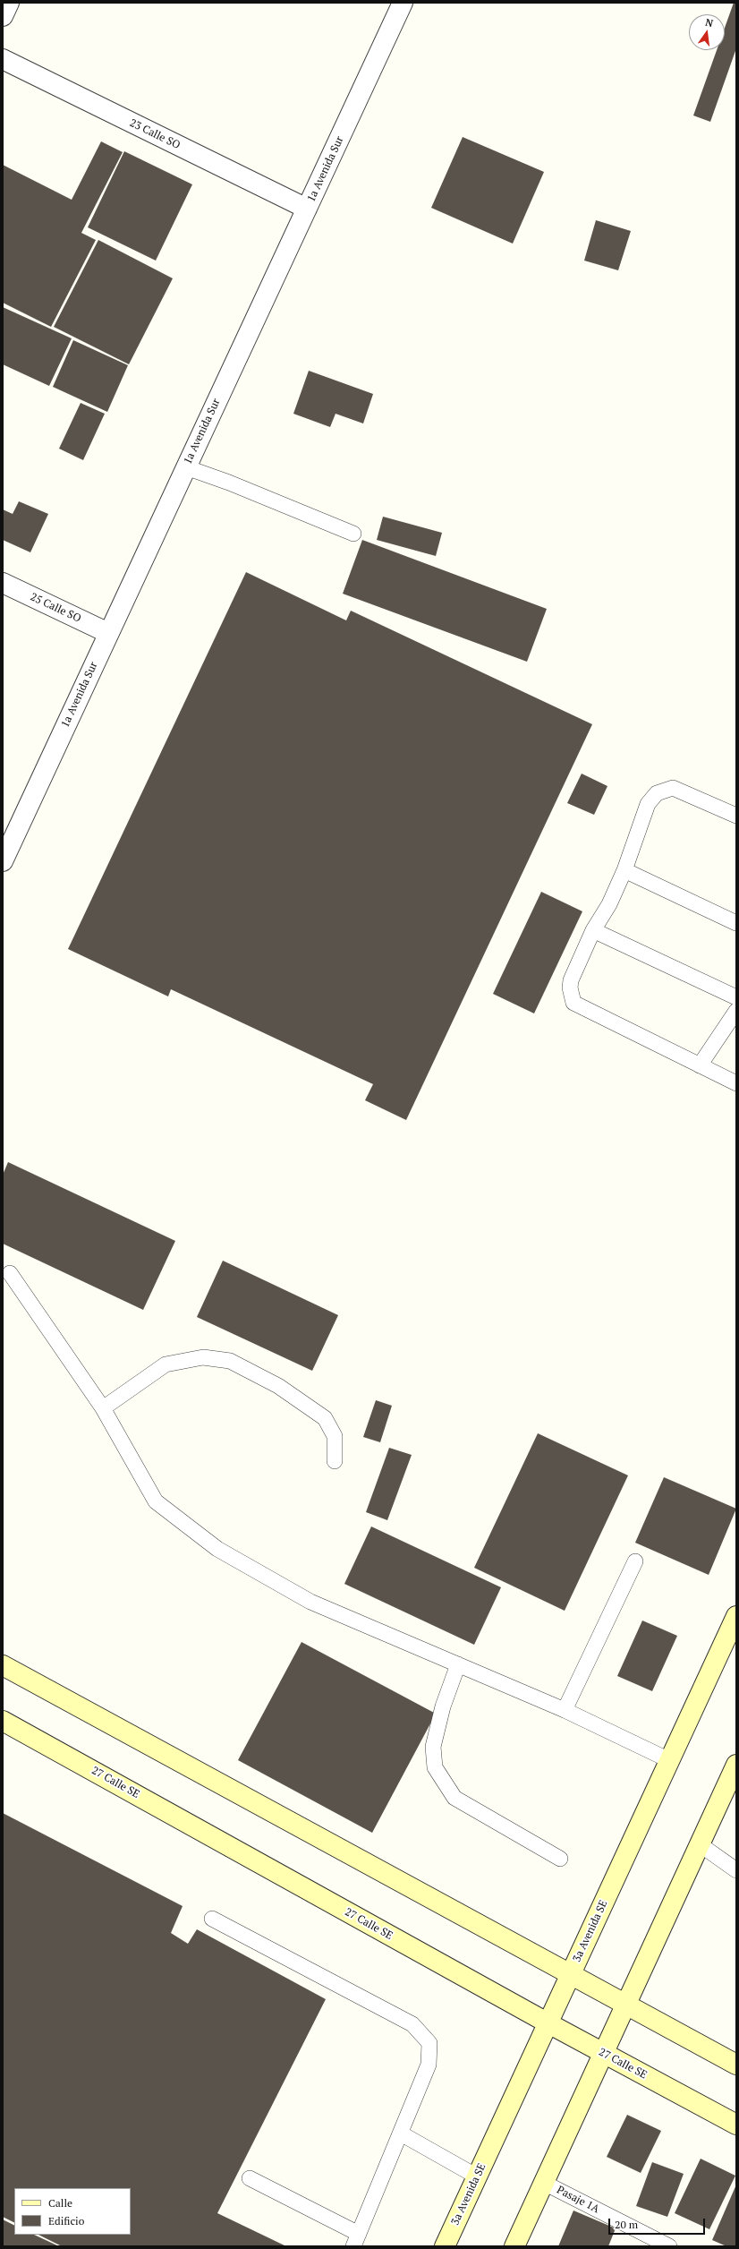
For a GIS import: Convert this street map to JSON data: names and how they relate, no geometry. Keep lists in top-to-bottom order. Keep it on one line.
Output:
{"streets":{"main road":["27 Calle SE","3a Avenida SE"],"street":["23 Calle SO","1a Avenida Sur","25 Calle SO"],"lane":["Pasaje 1A"]},"crossings":[["23 Calle SO","1a Avenida Sur"],["1a Avenida Sur","25 Calle SO"],["27 Calle SE","3a Avenida SE"]],"legend":["Calle","Edificio"],"scale_bar":"20 m","north":"top"}
